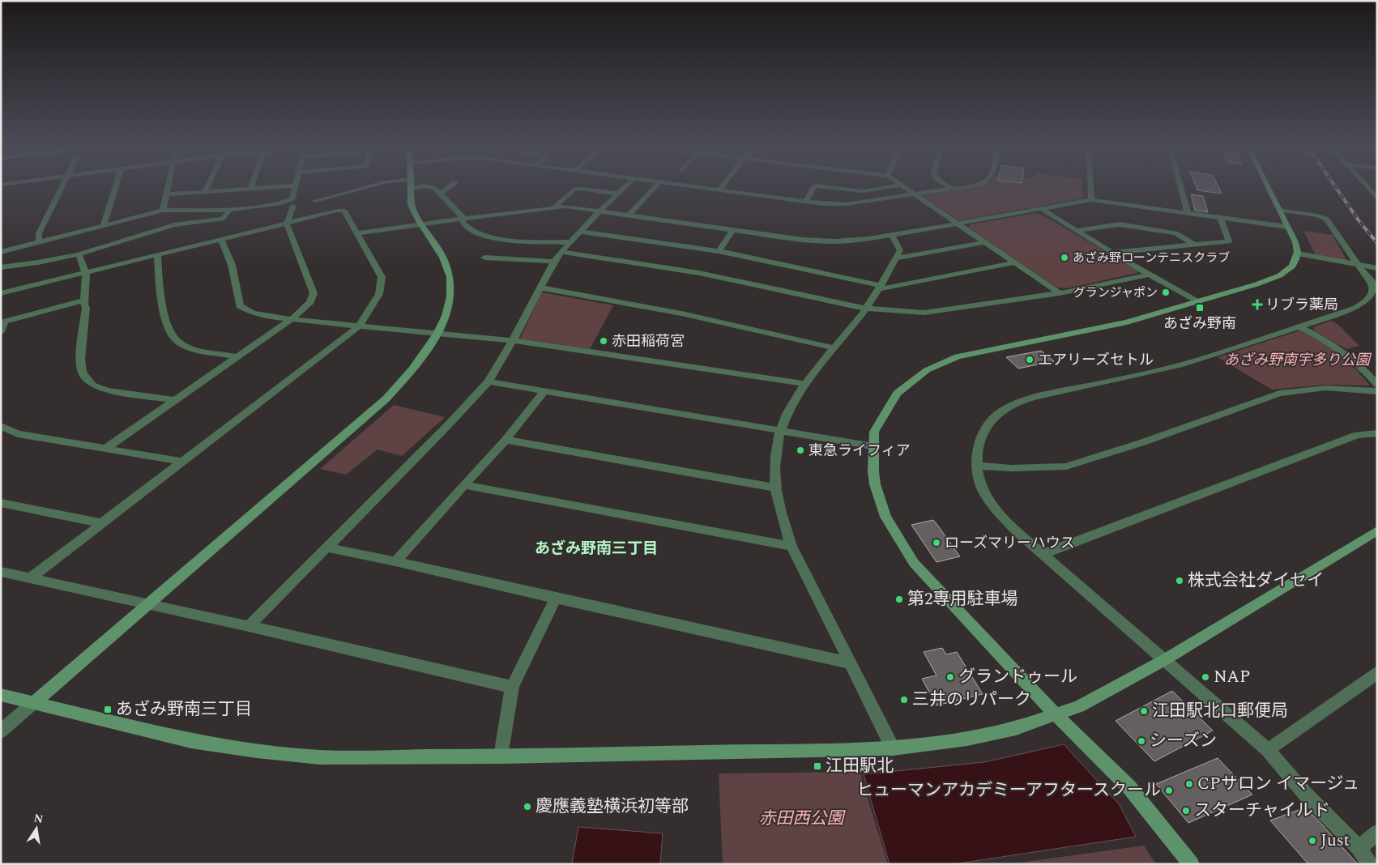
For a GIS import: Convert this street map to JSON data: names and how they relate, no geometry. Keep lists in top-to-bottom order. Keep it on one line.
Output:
{"districts":["あざみ野南三丁目"],"parks":["あざみ野南宇多り公園","赤田西公園"],"places":{"other":["あざみ野ローンテニスクラブ","グランジャポン","赤田稲荷宮","エアリーズセトル","東急ライフィア","ローズマリーハウス","株式会社ダイセイ","第2専用駐車場","グランドゥール","NAP","三井のリパーク","江田駅北口郵便局","シーズン","CPサロン イマージュ","ヒューマンアカデミーアフタースクール","慶應義塾横浜初等部","スターチャイルド","Just"],"health":["リブラ薬局"],"transit":["あざみ野南","あざみ野南三丁目","江田駅北"]},"north":"top"}
